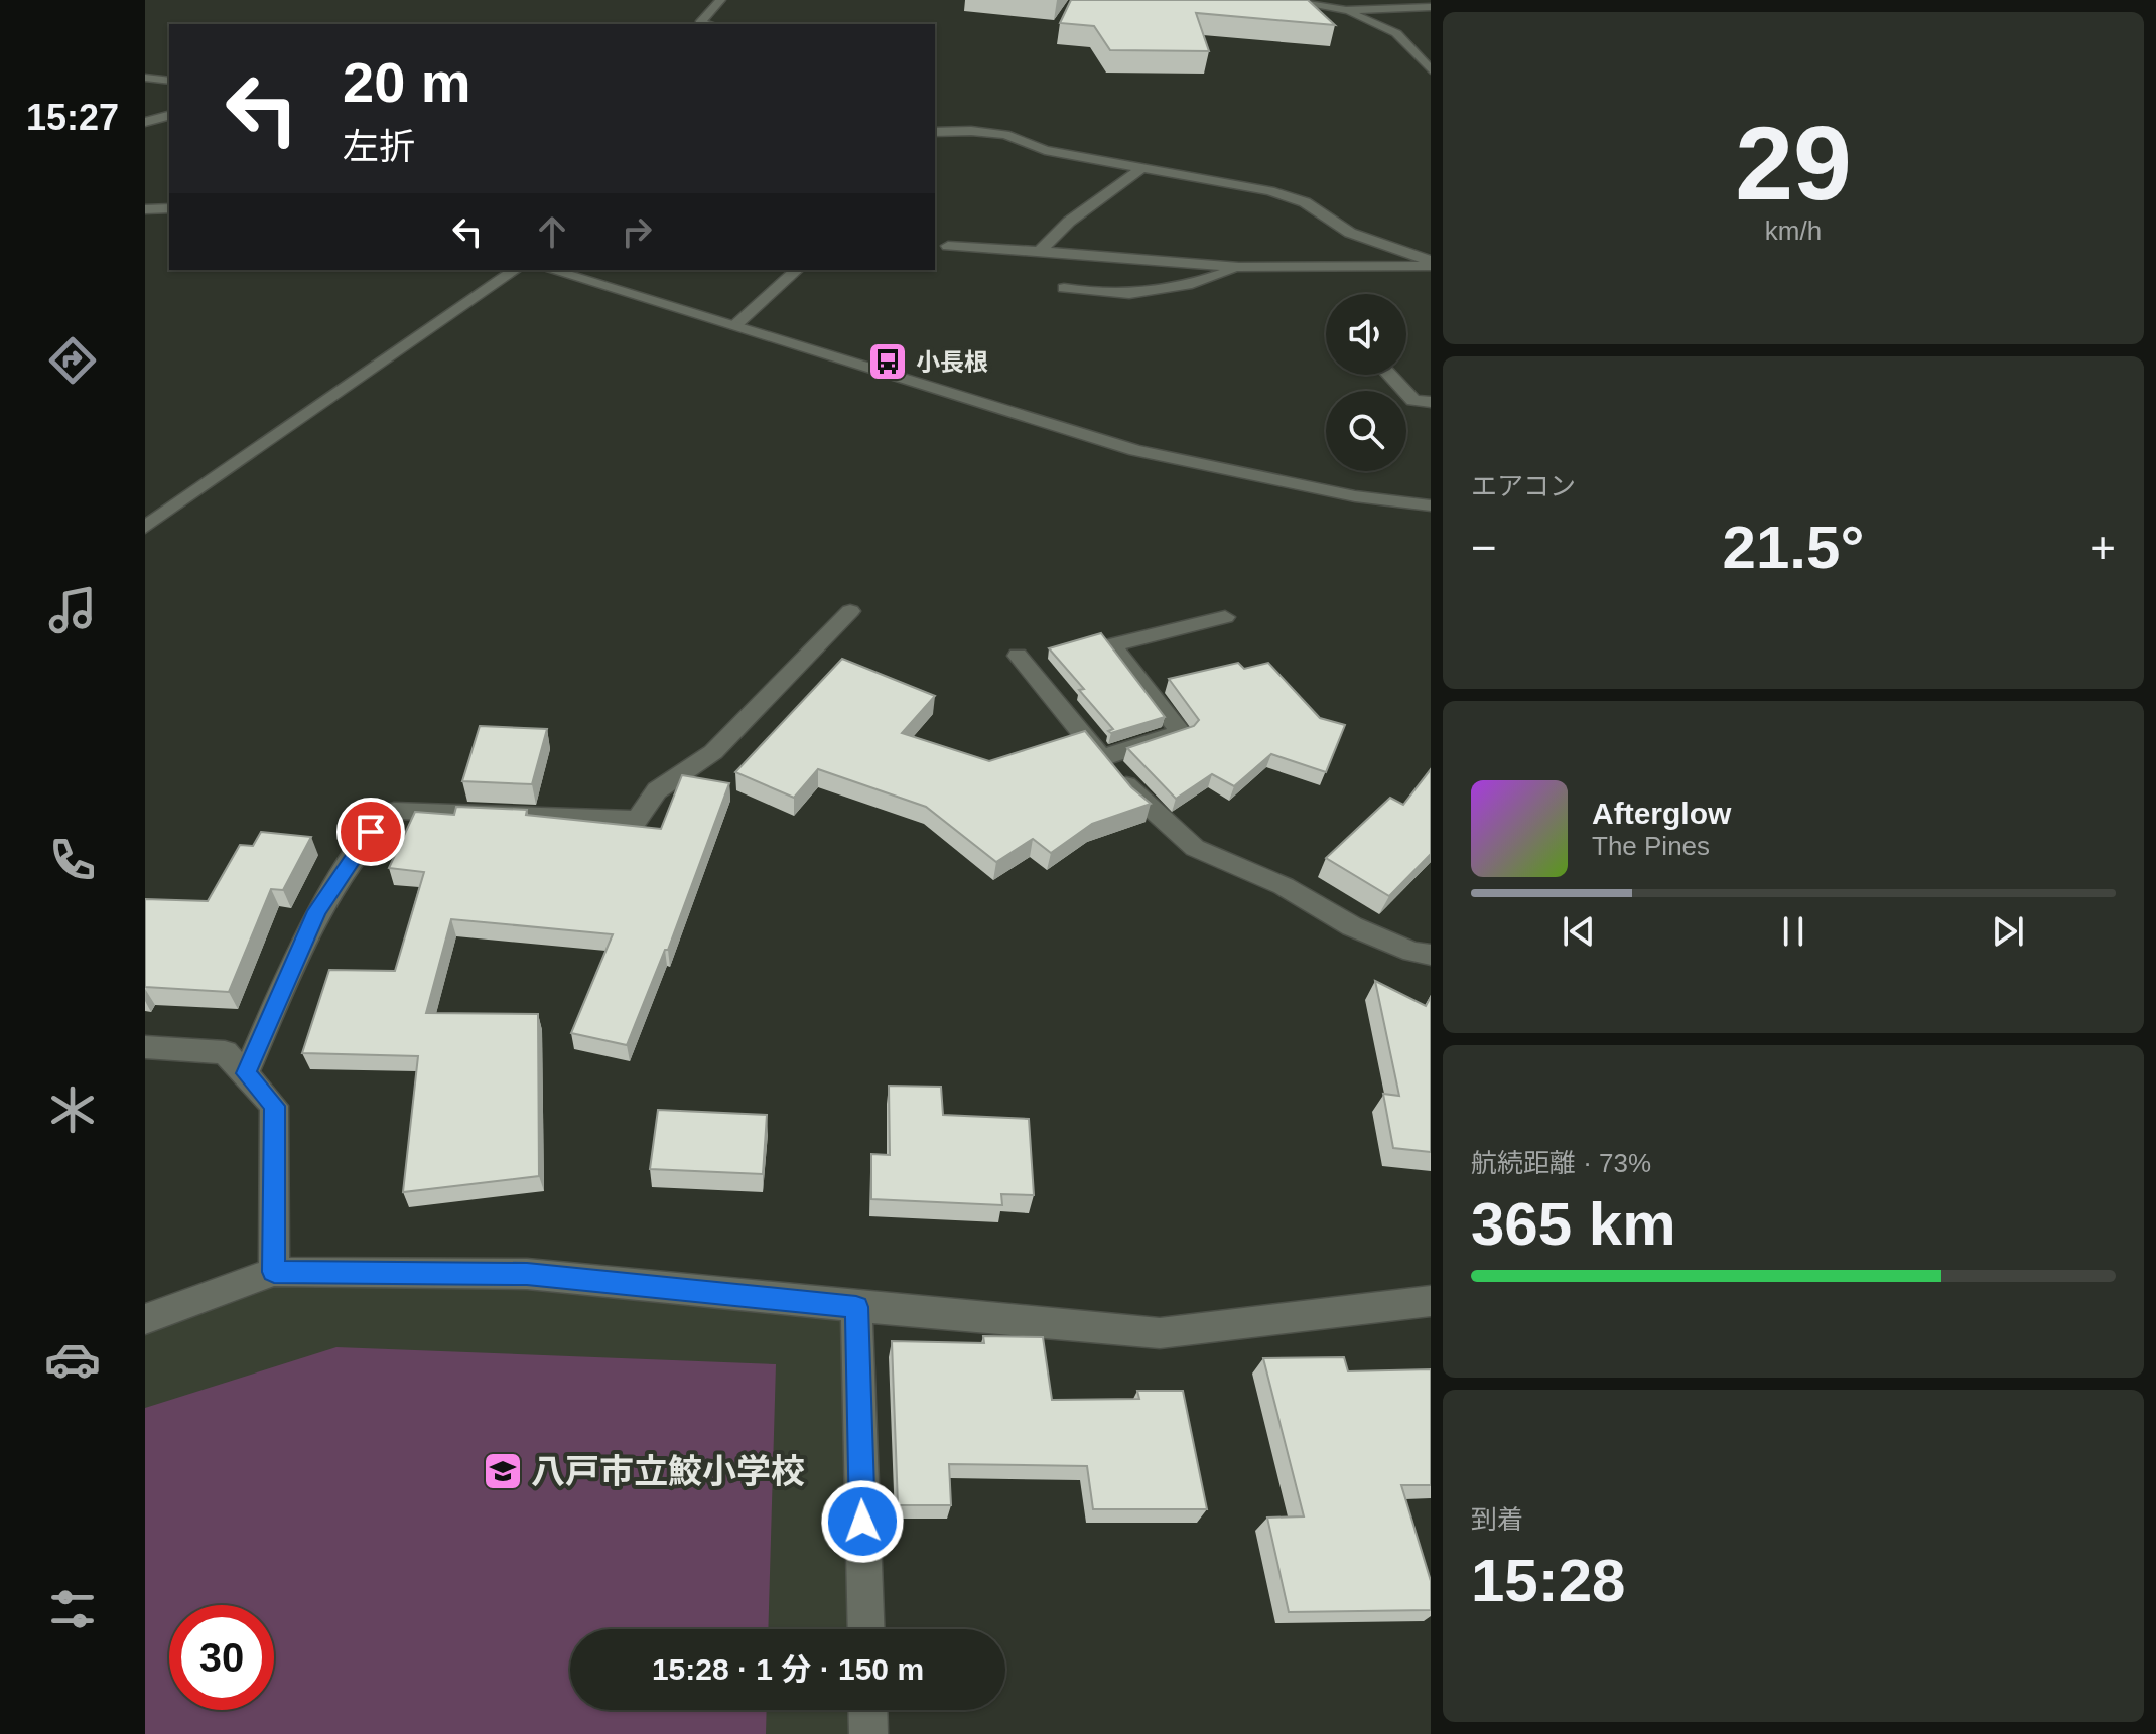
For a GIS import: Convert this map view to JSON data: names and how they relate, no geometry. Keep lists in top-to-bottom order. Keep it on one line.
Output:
{"places":{"bus stop":["小長根"],"school or university":["八戸市立鮫小学校"]},"page":{"tabs":"15:27","tile":[["29","km/h"],"エアコン",["航続距離 · 73%","365 km"],["到着","15:28"]],"turn":["20 m","左折"],"heat":["−","21.5°","+"],"song":["Afterglow","The Pines"],"limit":"30","trip":"15:28 · 1 分 · 150 m"}}
